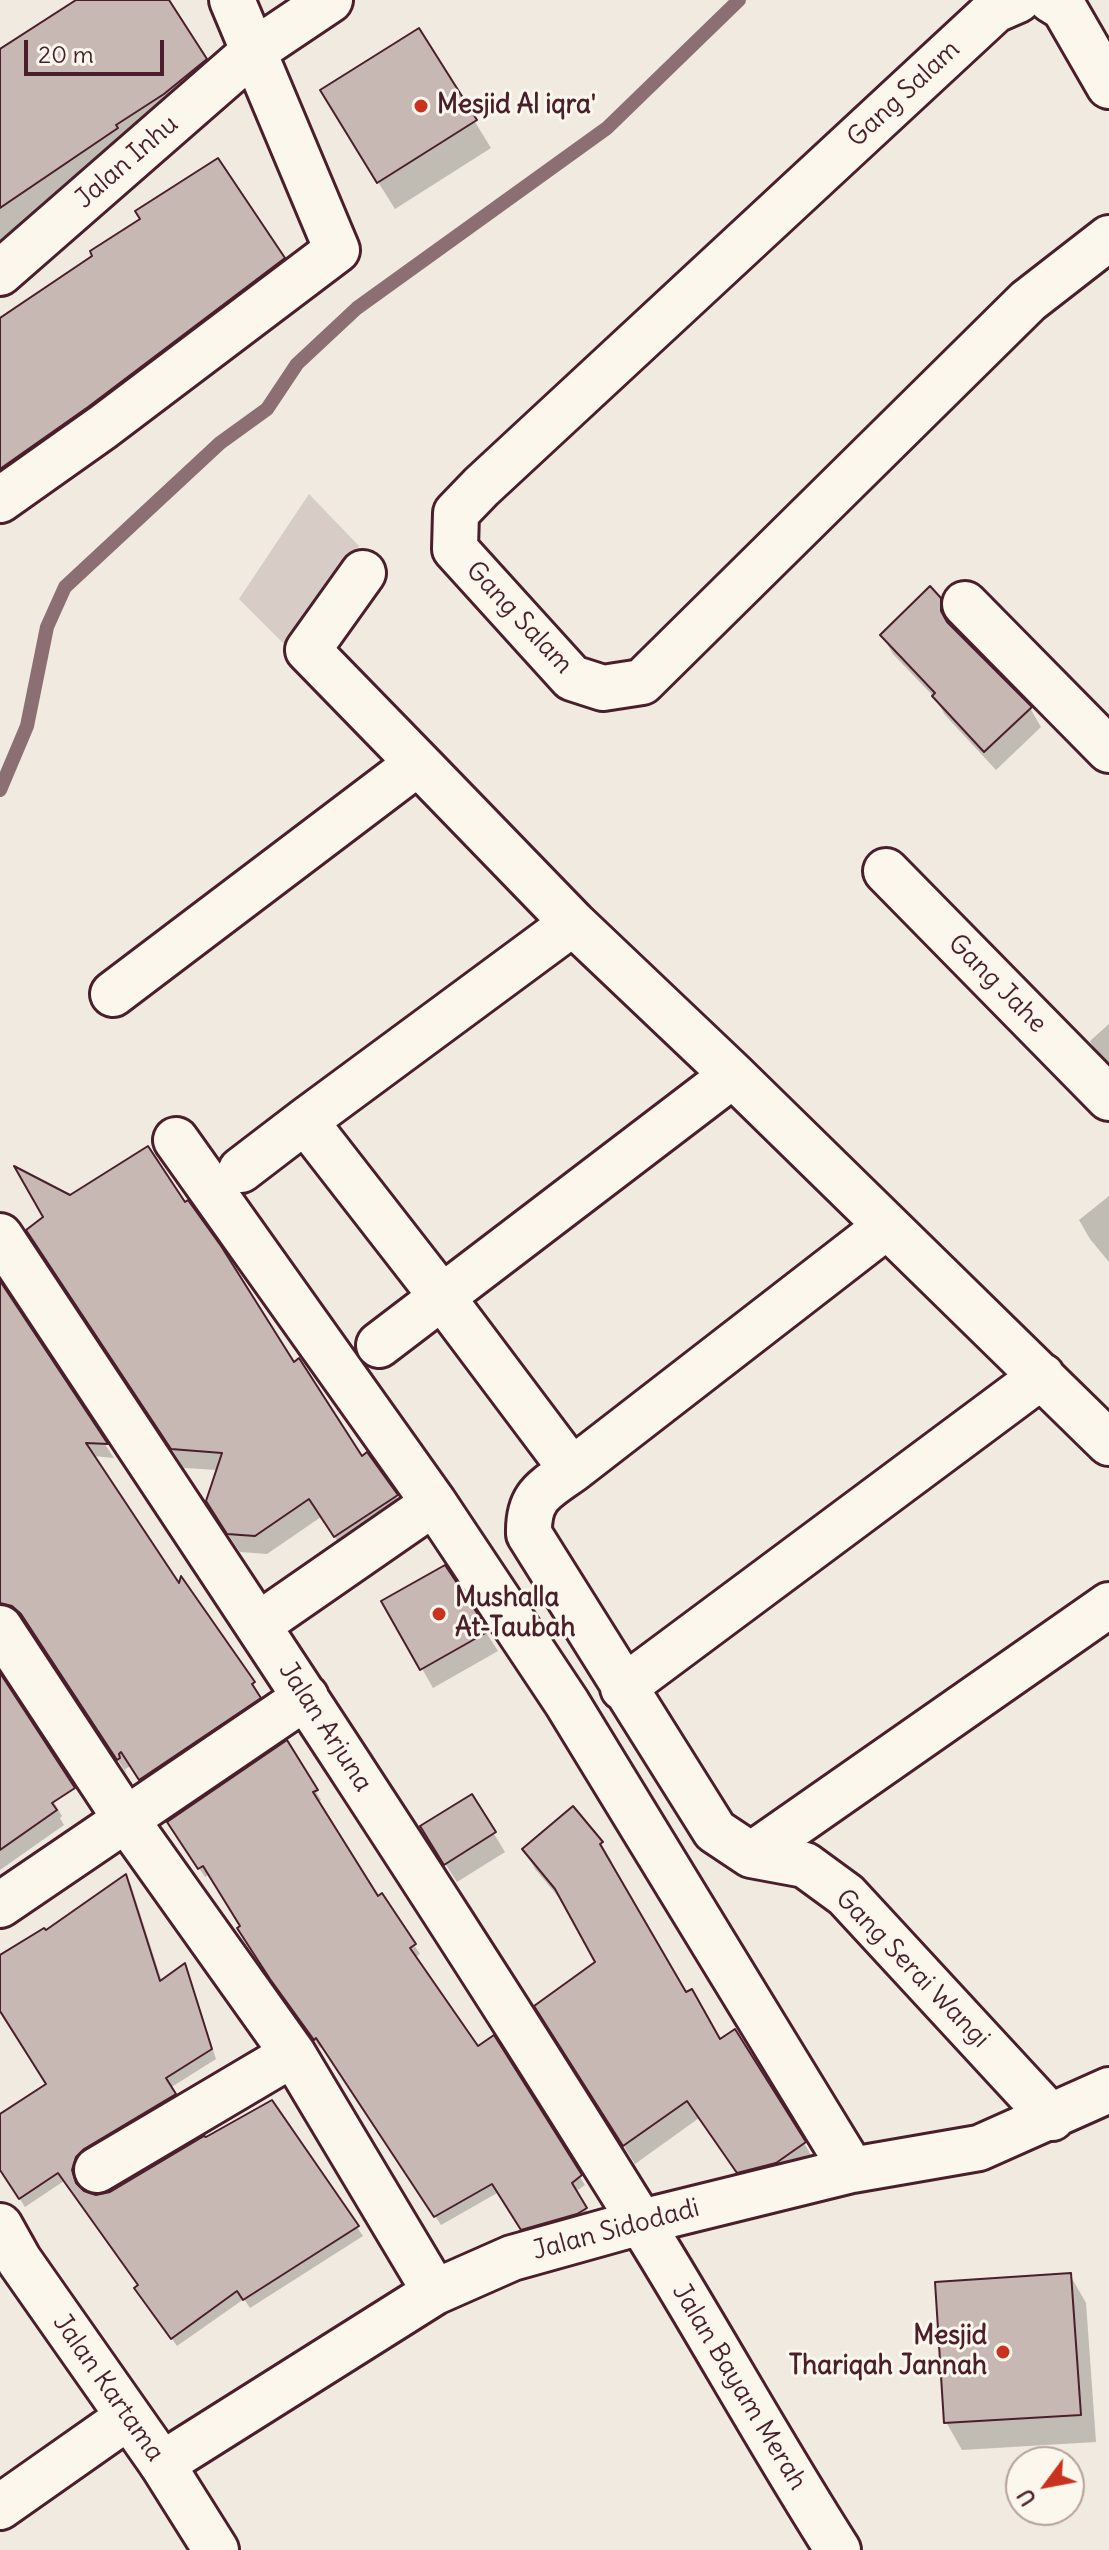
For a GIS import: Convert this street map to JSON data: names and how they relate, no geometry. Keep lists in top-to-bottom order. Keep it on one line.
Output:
{"streets":{"street":["Gang Salam","Jalan Inhu","Gang Jahe","Jalan Arjuna","Gang Serai Wangi","Jalan Sidodadi","Jalan Bayam Merah","Jalan Kartama"]},"crossings":[["Jalan Arjuna","Jalan Sidodadi"],["Jalan Arjuna","Jalan Bayam Merah"],["Gang Serai Wangi","Jalan Sidodadi"],["Jalan Sidodadi","Jalan Bayam Merah"],["Jalan Sidodadi","Jalan Kartama"]],"places":["Mesjid Al iqra'","Mushalla At-Taubah","Mesjid Thariqah Jannah"],"scale_bar":"20 m","north":"bottom left"}
